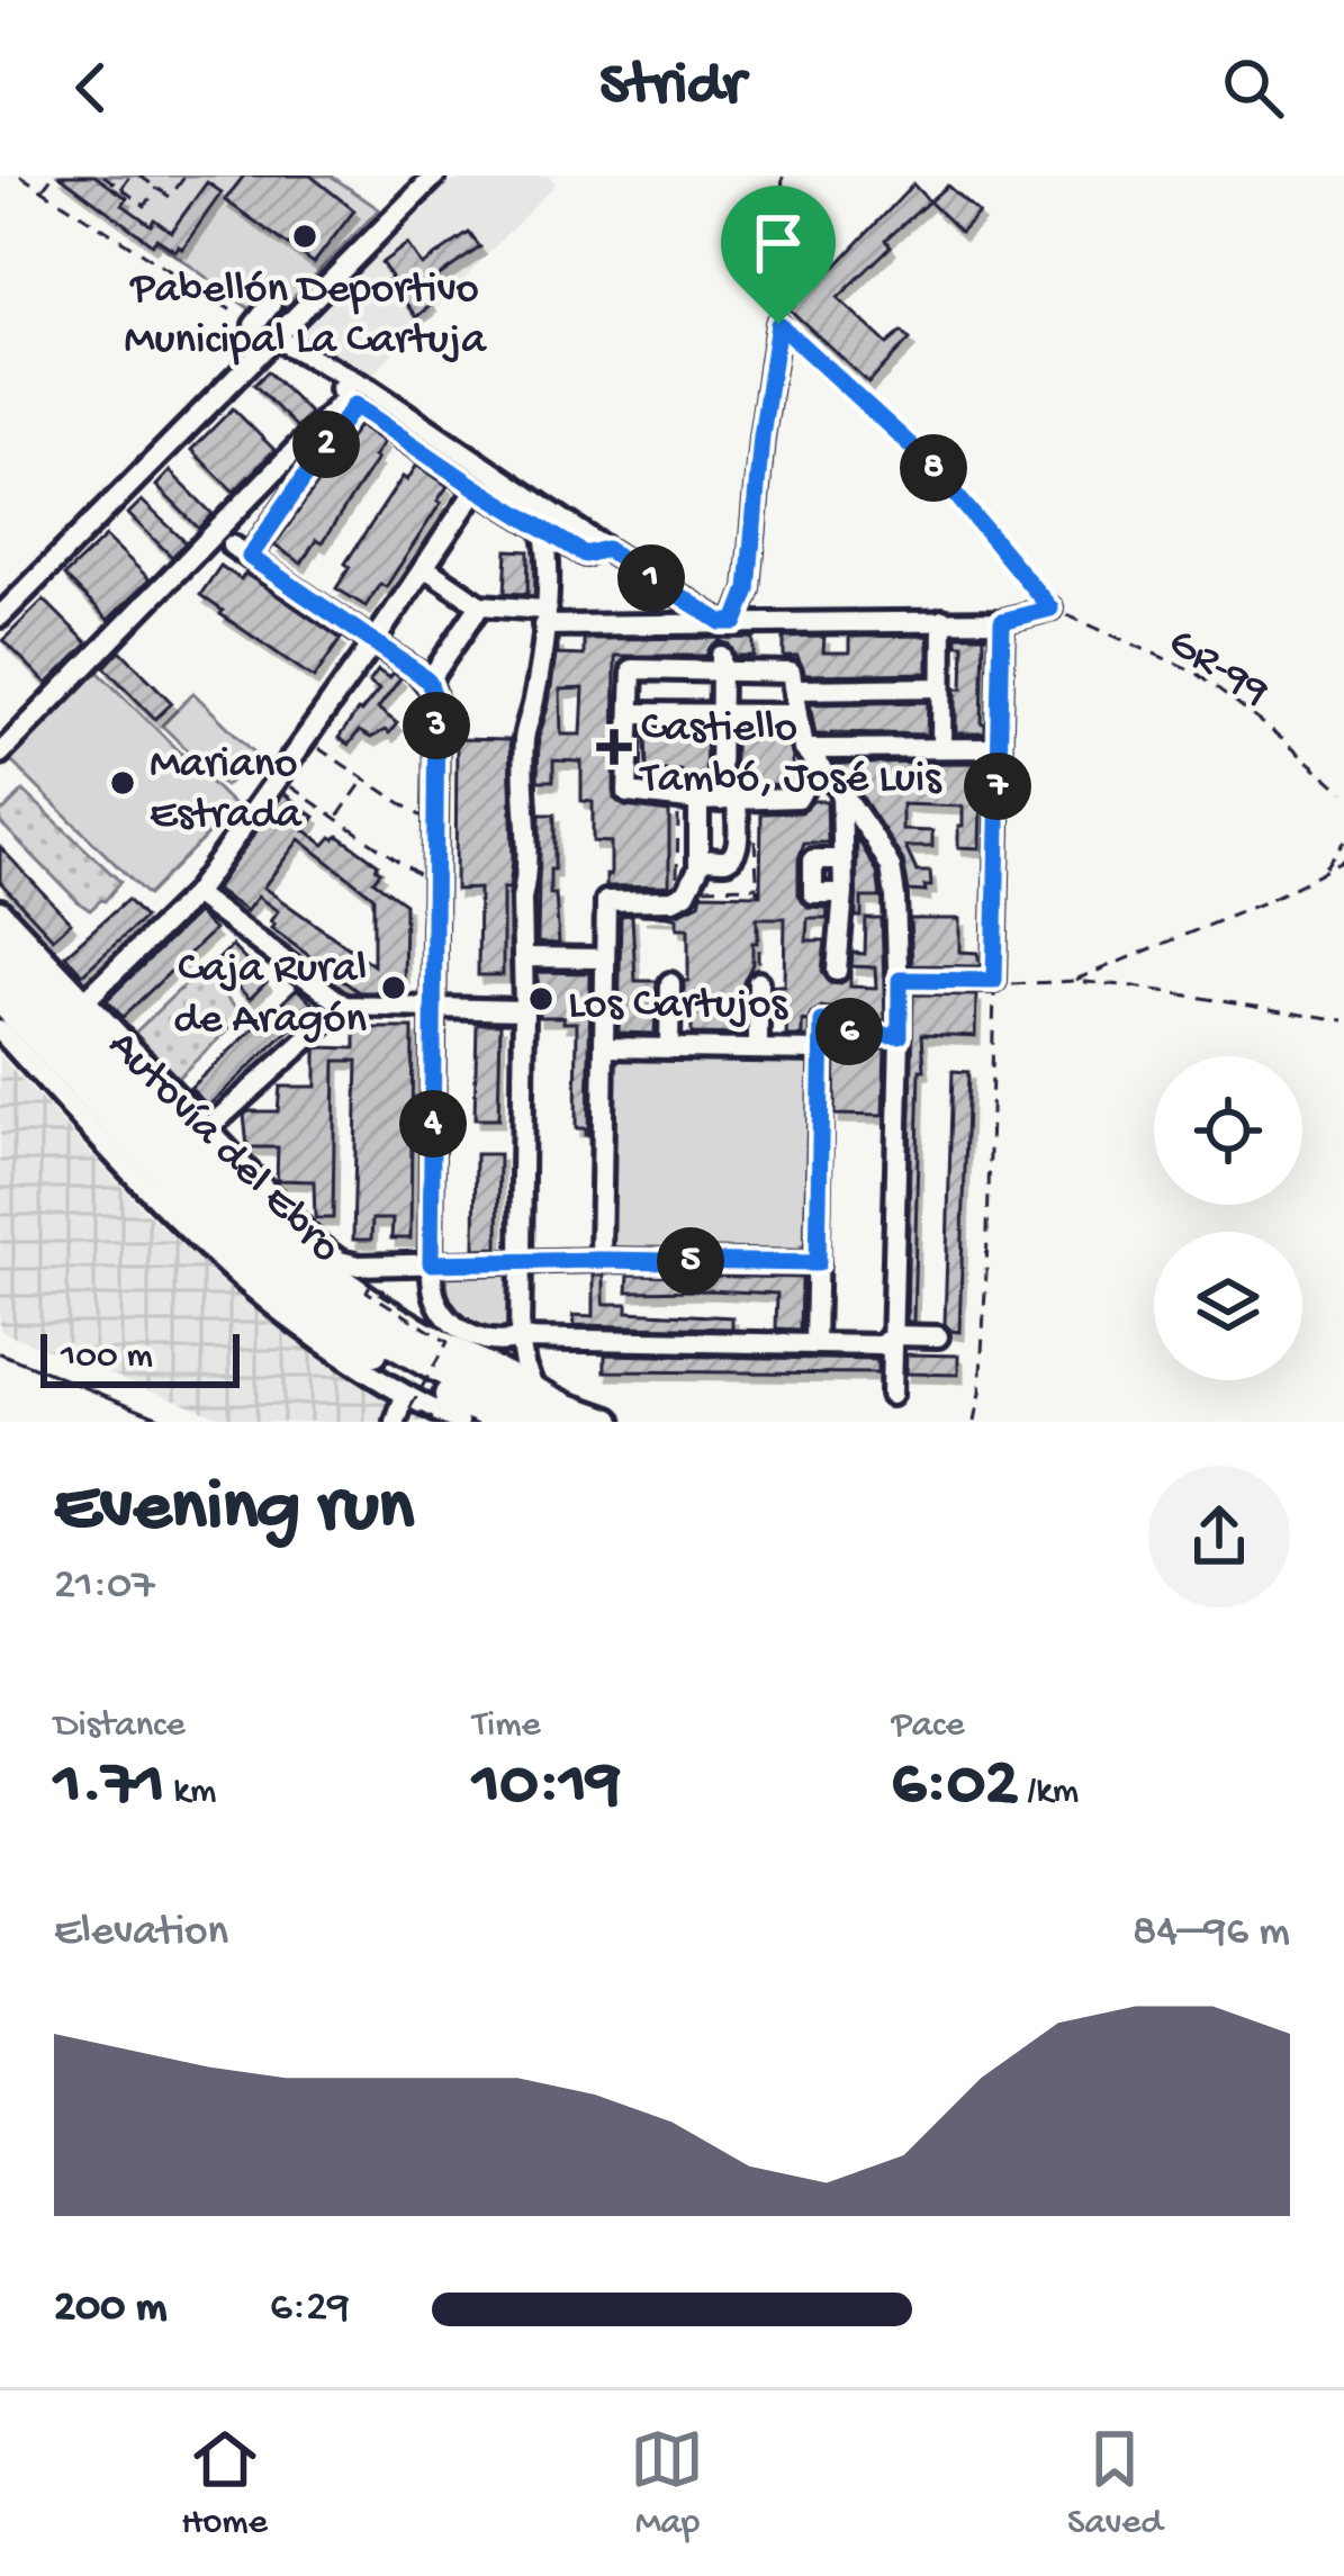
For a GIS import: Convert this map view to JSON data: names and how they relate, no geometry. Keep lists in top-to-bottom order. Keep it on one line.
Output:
{"streets":{"highway":["Autovía del Ebro"],"path":["GR-99"]},"places":{"other":["Pabellón Deportivo Municipal La Cartuja","Mariano Estrada","Caja Rural de Aragón","Los Cartujos"],"health":["Castiello Tambó, José Luis"]},"scale_bar":"100 m","page":{"header":"Stridr","pins":["2","8","1","3","7","6","4","5"],"scale":"100 m","heading":["Evening run","21:07"],"stats":[["Distance","1.71 km"],["Time","10:19"],["Pace","6:02 /km"]],"chart":["Elevation","84–96 m"],"list":[{"name":"200 m","note":"6:29"}],"tabs":["Home","Map","Saved"]}}
